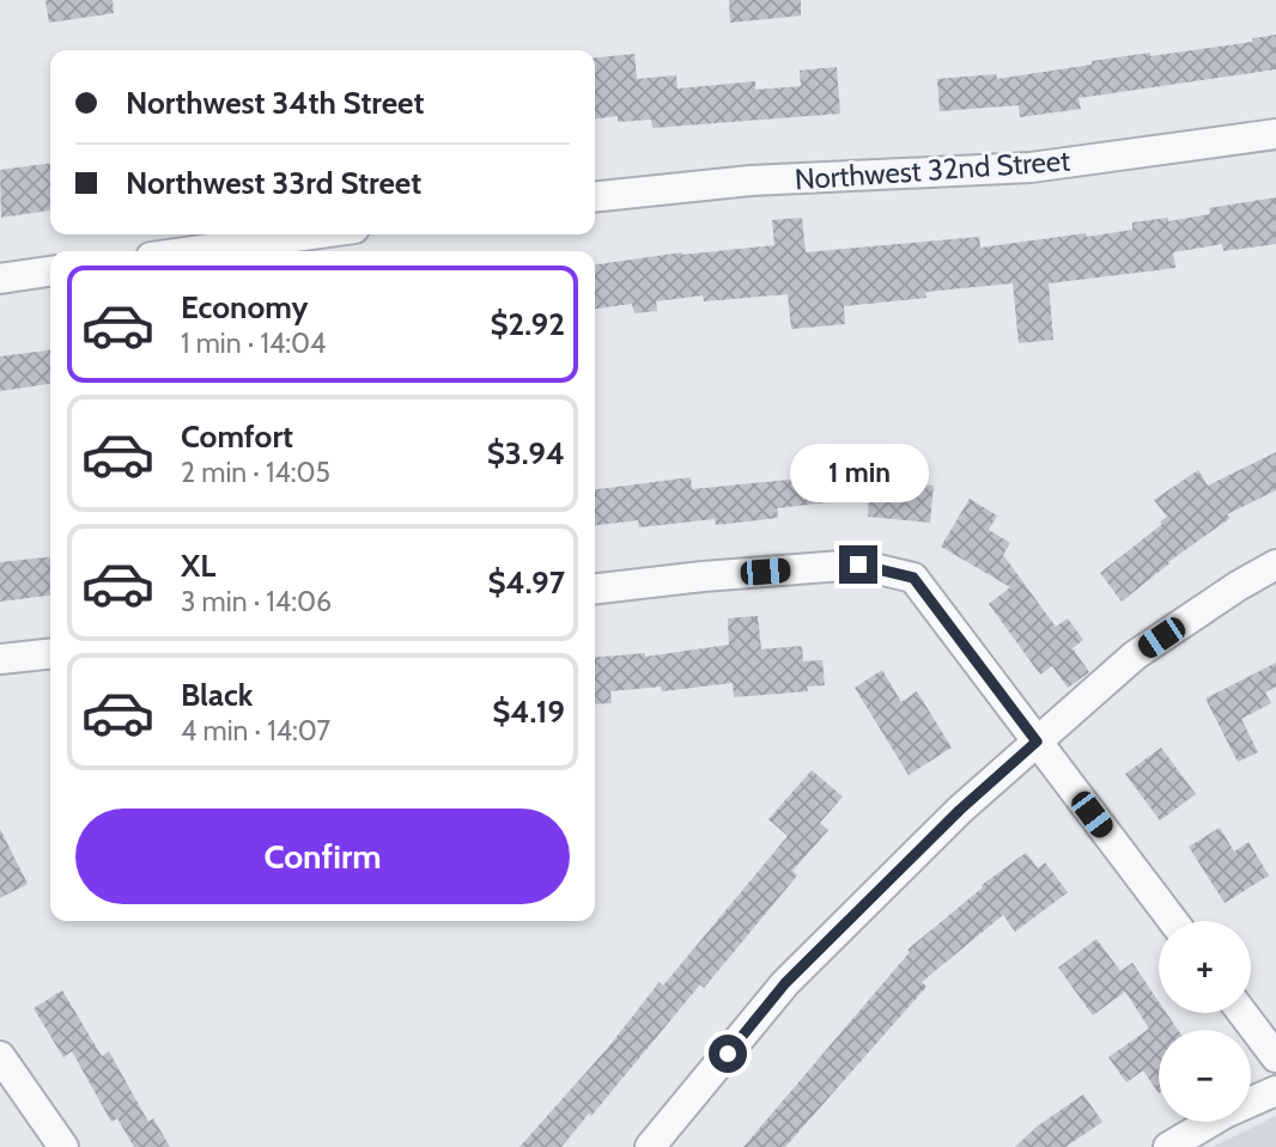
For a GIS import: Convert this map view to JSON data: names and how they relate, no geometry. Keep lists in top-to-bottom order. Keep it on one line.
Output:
{"streets":{"street":["Northwest 32nd Street"]},"page":{"banner":["Northwest 34th Street","Northwest 33rd Street"],"list":[{"name":"Economy","note":"1 min · 14:04","value":"$2.92"},{"name":"Comfort","note":"2 min · 14:05","value":"$3.94"},{"name":"XL","note":"3 min · 14:06","value":"$4.97"},{"name":"Black","note":"4 min · 14:07","value":"$4.19"}],"bubble":"1 min","buttons":"Confirm","map_buttons":["+","−"]}}
